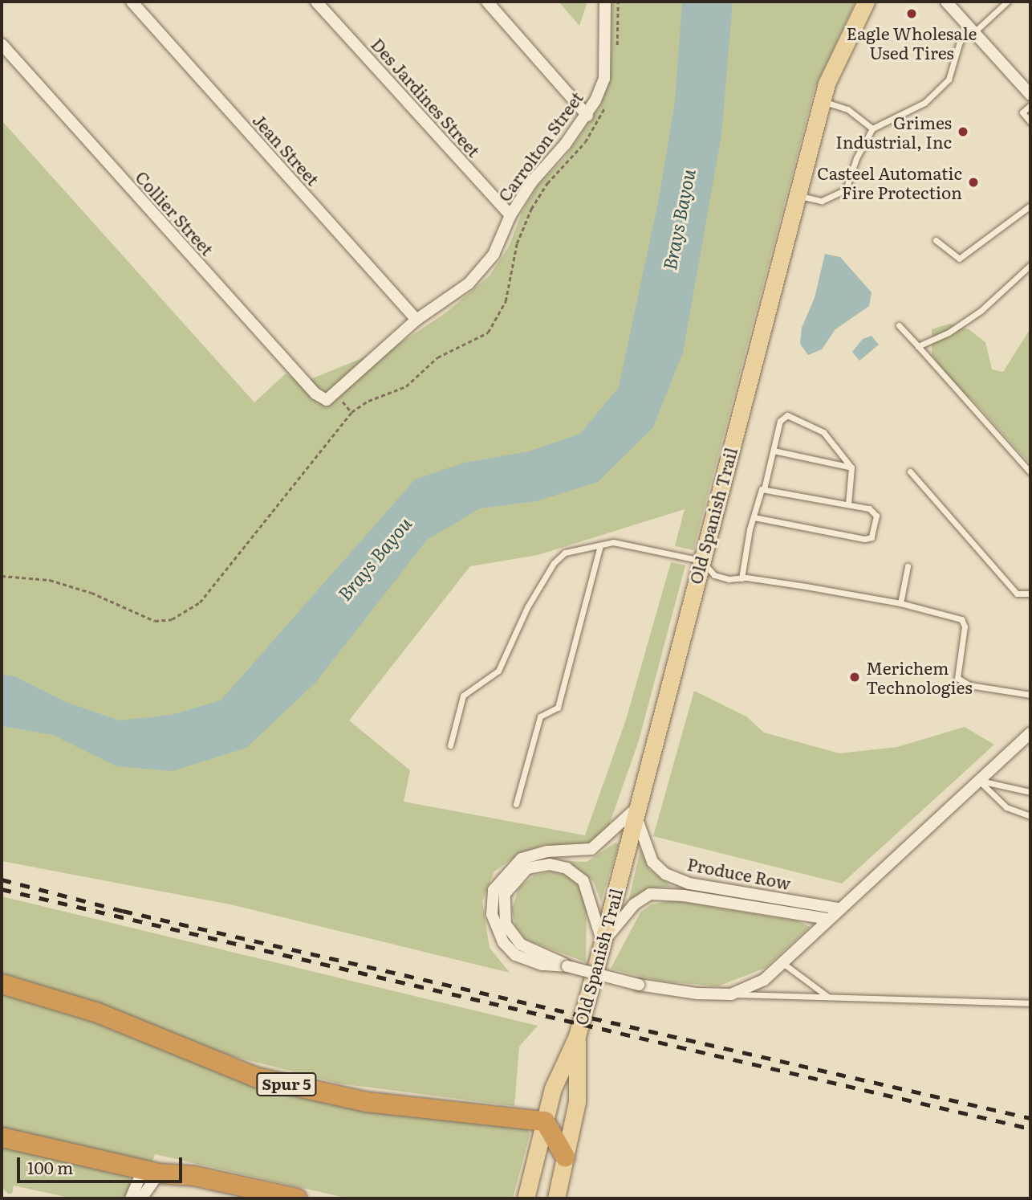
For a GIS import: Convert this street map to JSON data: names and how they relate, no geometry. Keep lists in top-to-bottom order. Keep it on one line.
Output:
{"streets":{"highway":["Spur 5"],"main road":["Old Spanish Trail"],"street":["Des Jardines Street","Carrolton Street","Jean Street","Collier Street","Produce Row"]},"crossings":[["Des Jardines Street","Carrolton Street"],["Carrolton Street","Jean Street"],["Carrolton Street","Collier Street"],["Old Spanish Trail","Produce Row"],["Old Spanish Trail","Spur 5"]],"water":["Brays Bayou"],"places":["Eagle Wholesale Used Tires","Grimes Industrial, Inc","Casteel Automatic Fire Protection","Merichem Technologies"],"scale_bar":"100 m"}
